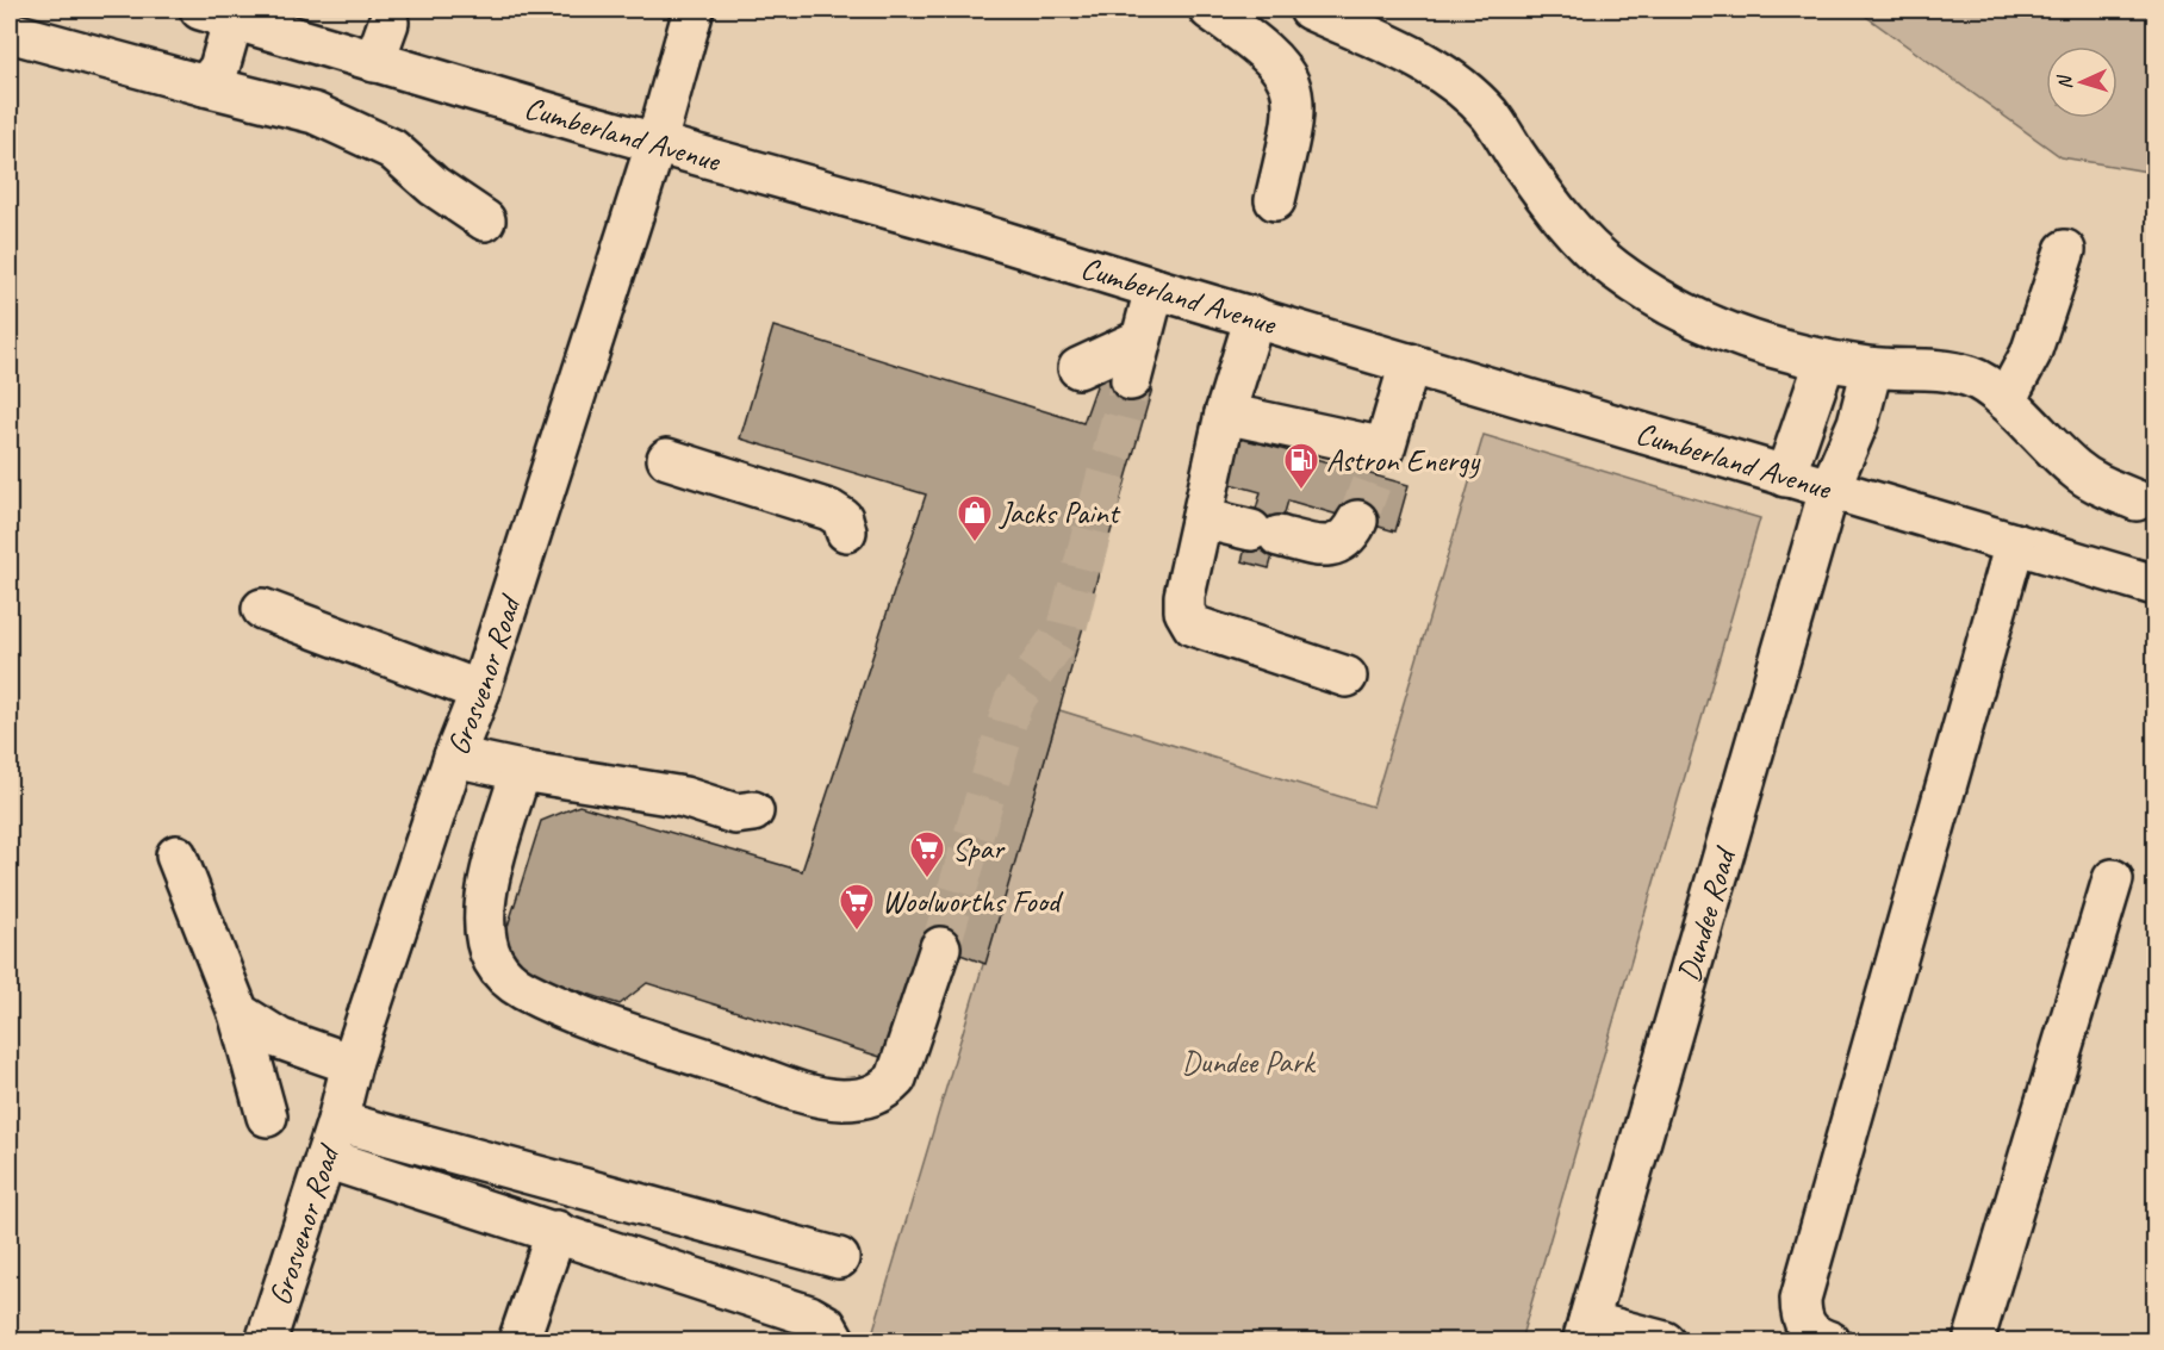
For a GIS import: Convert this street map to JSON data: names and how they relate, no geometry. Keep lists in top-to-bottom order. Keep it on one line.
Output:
{"streets":{"street":["Cumberland Avenue","Grosvenor Road","Dundee Road"]},"crossings":[["Cumberland Avenue","Grosvenor Road"],["Cumberland Avenue","Dundee Road"]],"parks":["Dundee Park"],"places":{"fuel station":["Astron Energy"],"shop":["Jacks Paint"],"supermarket":["Spar","Woolworths Food"]},"north":"left"}
